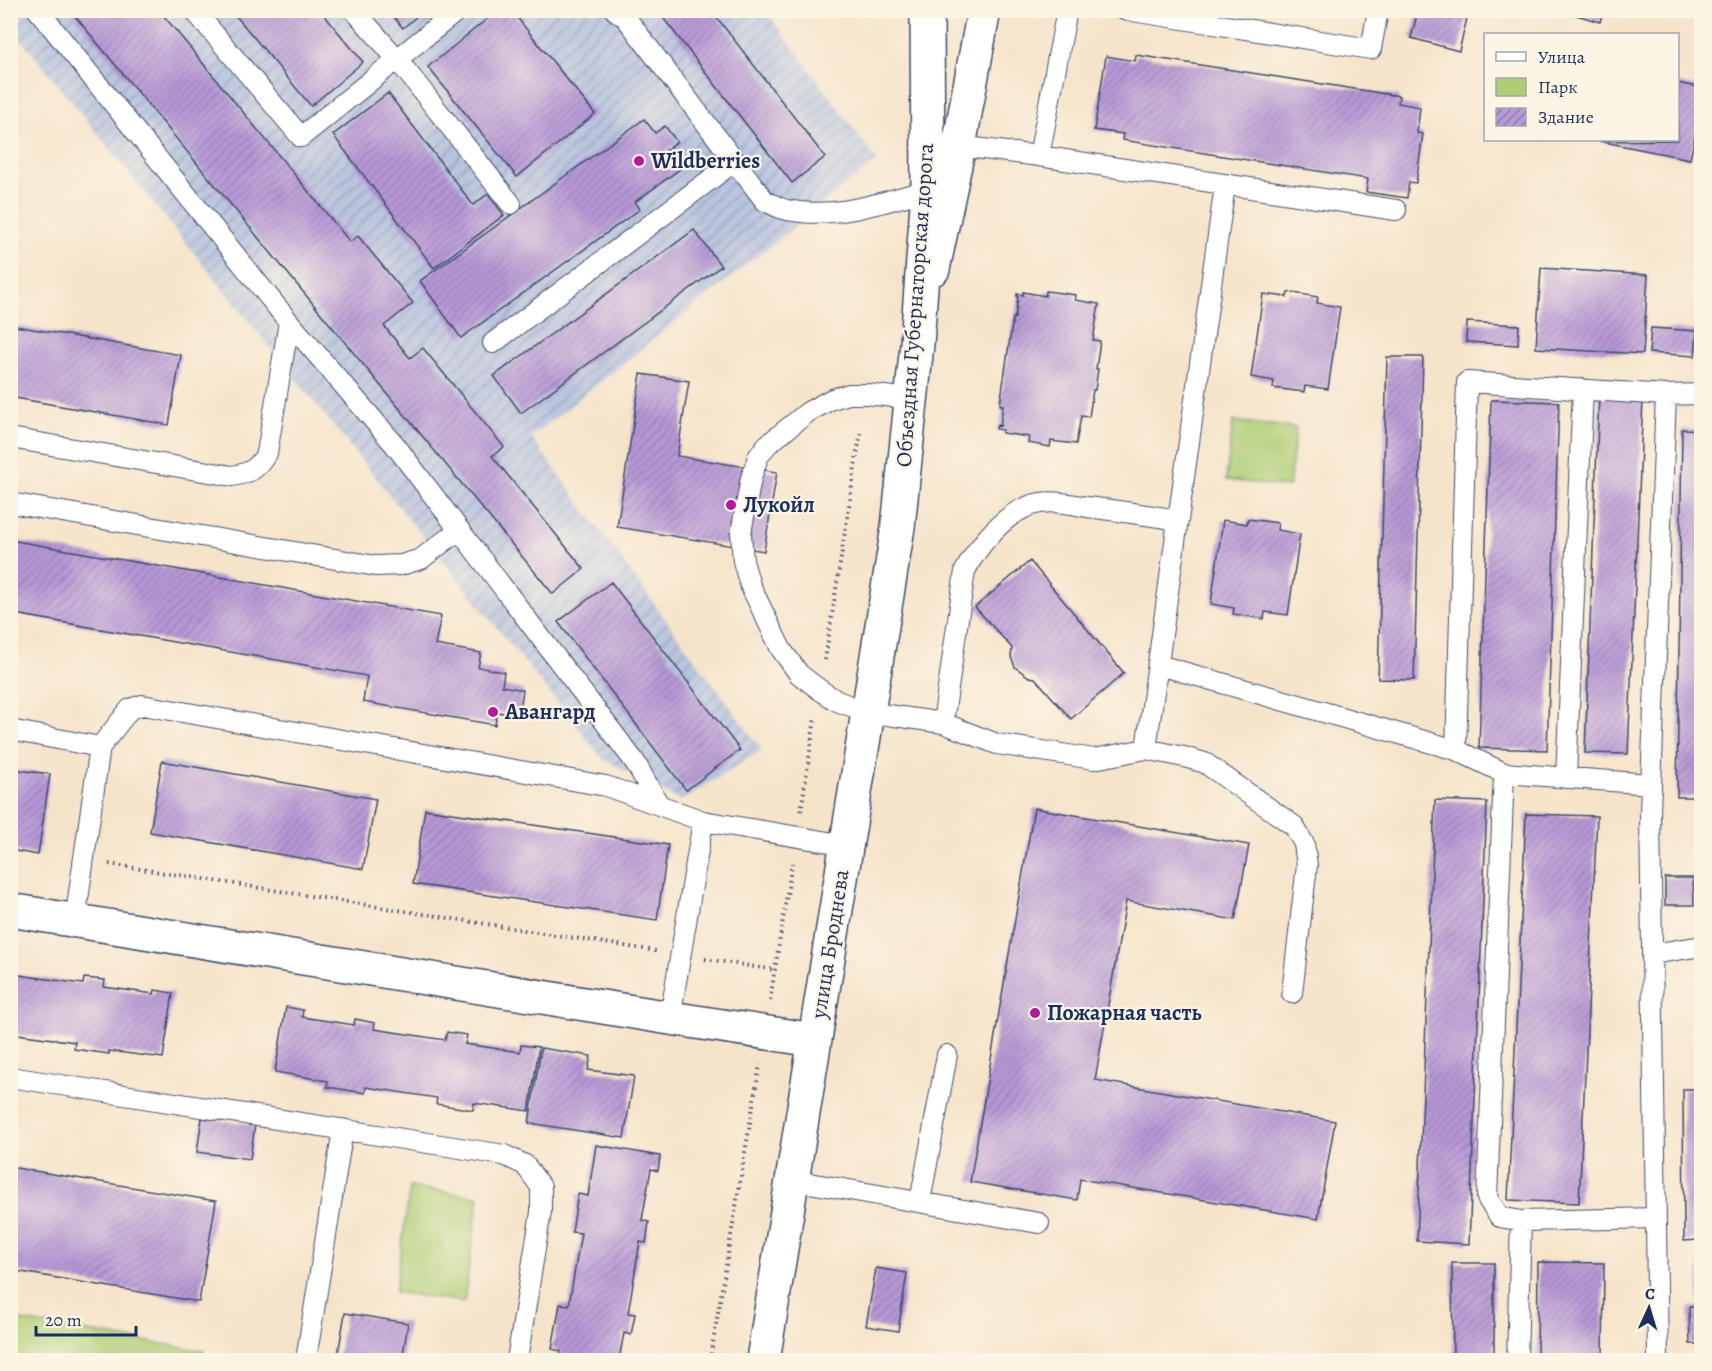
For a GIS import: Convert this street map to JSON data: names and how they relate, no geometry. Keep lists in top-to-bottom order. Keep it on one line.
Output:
{"streets":{"main road":["Объездная Губернаторская дорога","улица Броднева"]},"crossings":[["Объездная Губернаторская дорога","улица Броднева"]],"places":["Wildberries","Лукойл","Авангард","Пожарная часть"],"legend":["Улица","Парк","Здание"],"scale_bar":"20 m","north":"top"}
